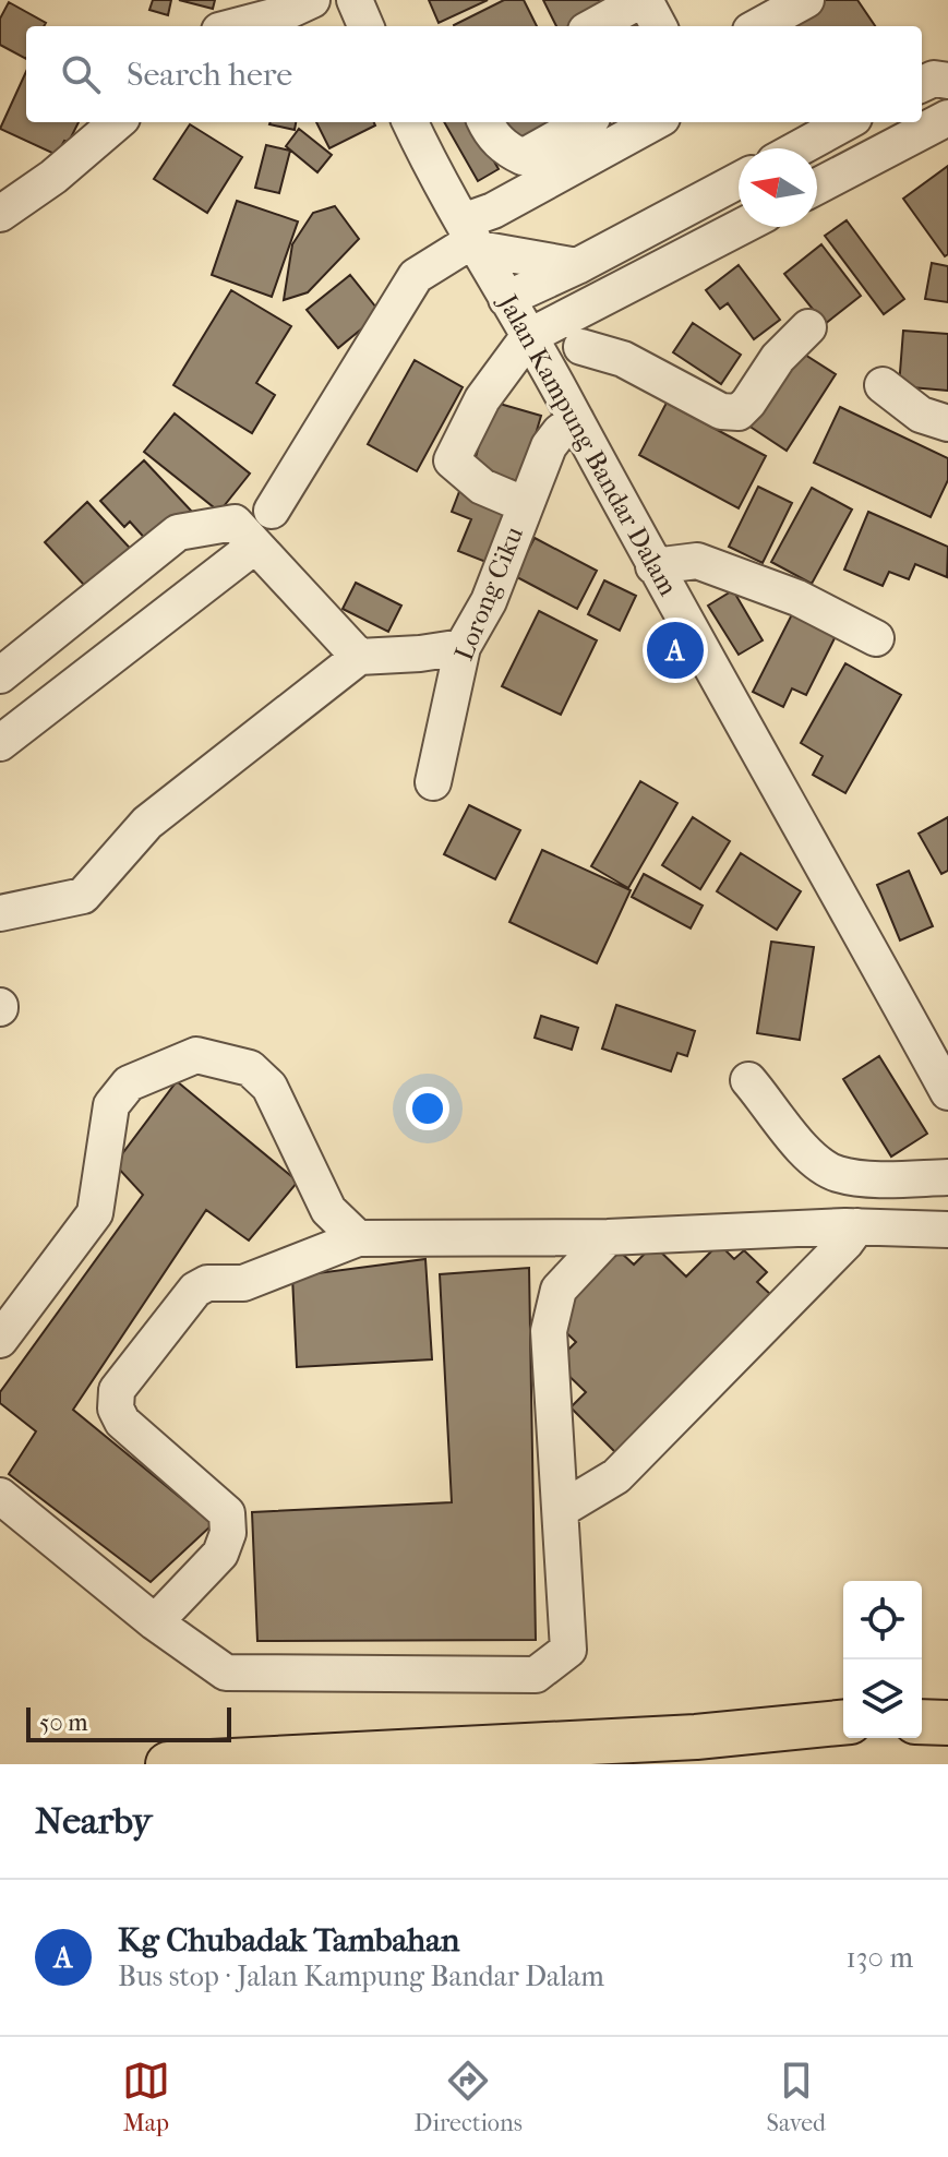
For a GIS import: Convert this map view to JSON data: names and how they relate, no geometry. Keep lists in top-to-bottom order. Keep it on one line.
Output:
{"streets":{"street":["Jalan Kampung Bandar Dalam","Lorong Ciku"]},"crossings":[["Jalan Kampung Bandar Dalam","Lorong Ciku"]],"scale_bar":"50 m","north":"left","page":{"search":"Search here","pins":"A","scale":"50 m","heading":"Nearby","list":[{"mark":"A","name":"Kg Chubadak Tambahan","note":"Bus stop · Jalan Kampung Bandar Dalam","value":"130 m"}],"nav":["Map","Directions","Saved"]}}
